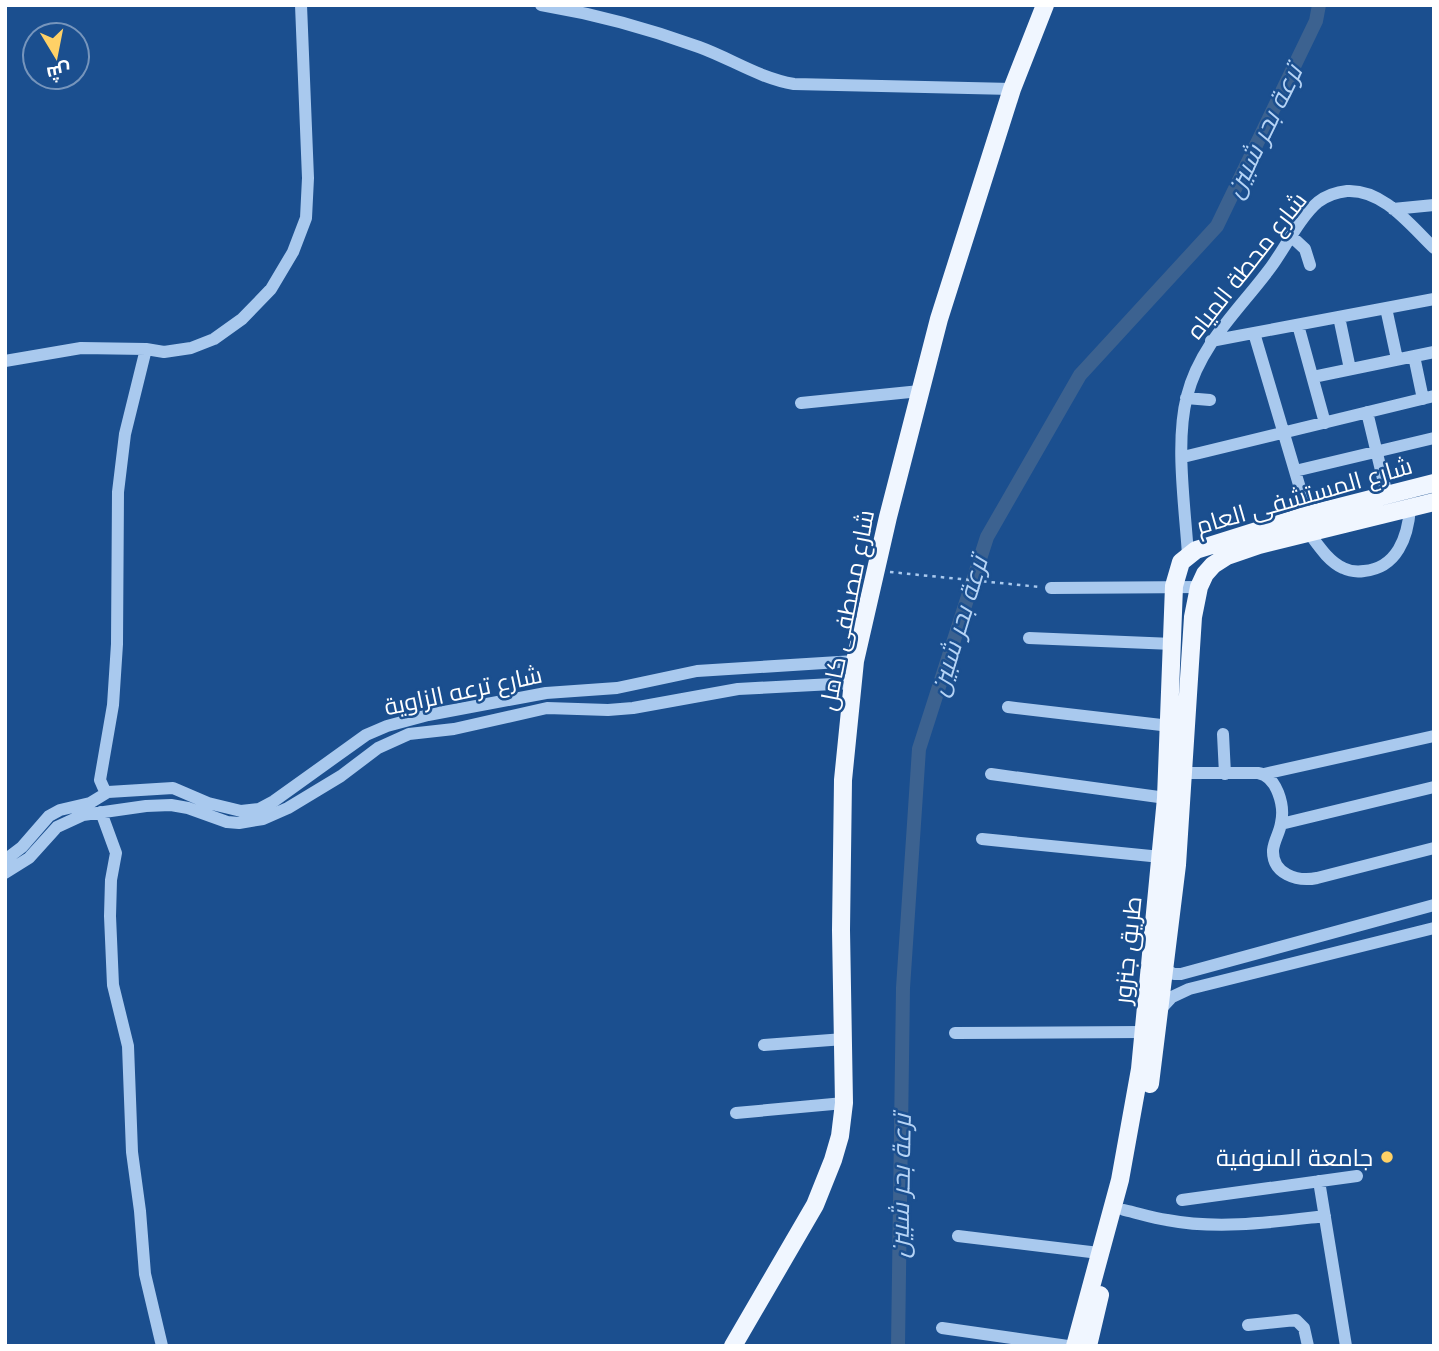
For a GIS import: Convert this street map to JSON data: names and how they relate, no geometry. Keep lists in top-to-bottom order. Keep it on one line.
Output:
{"streets":{"main road":["شارع المستشفى العام","شارع مصطفى كامل","طريق جنزور"],"street":["شارع محطة المياه","شارع ترعه الزاوية"]},"crossings":[["شارع محطة المياه","شارع المستشفى العام"],["شارع محطة المياه","طريق جنزور"],["شارع المستشفى العام","طريق جنزور"],["شارع مصطفى كامل","شارع ترعه الزاوية"]],"water":["ترعة بحر شبين"],"places":["جامعة المنوفية"],"north":"bottom"}
